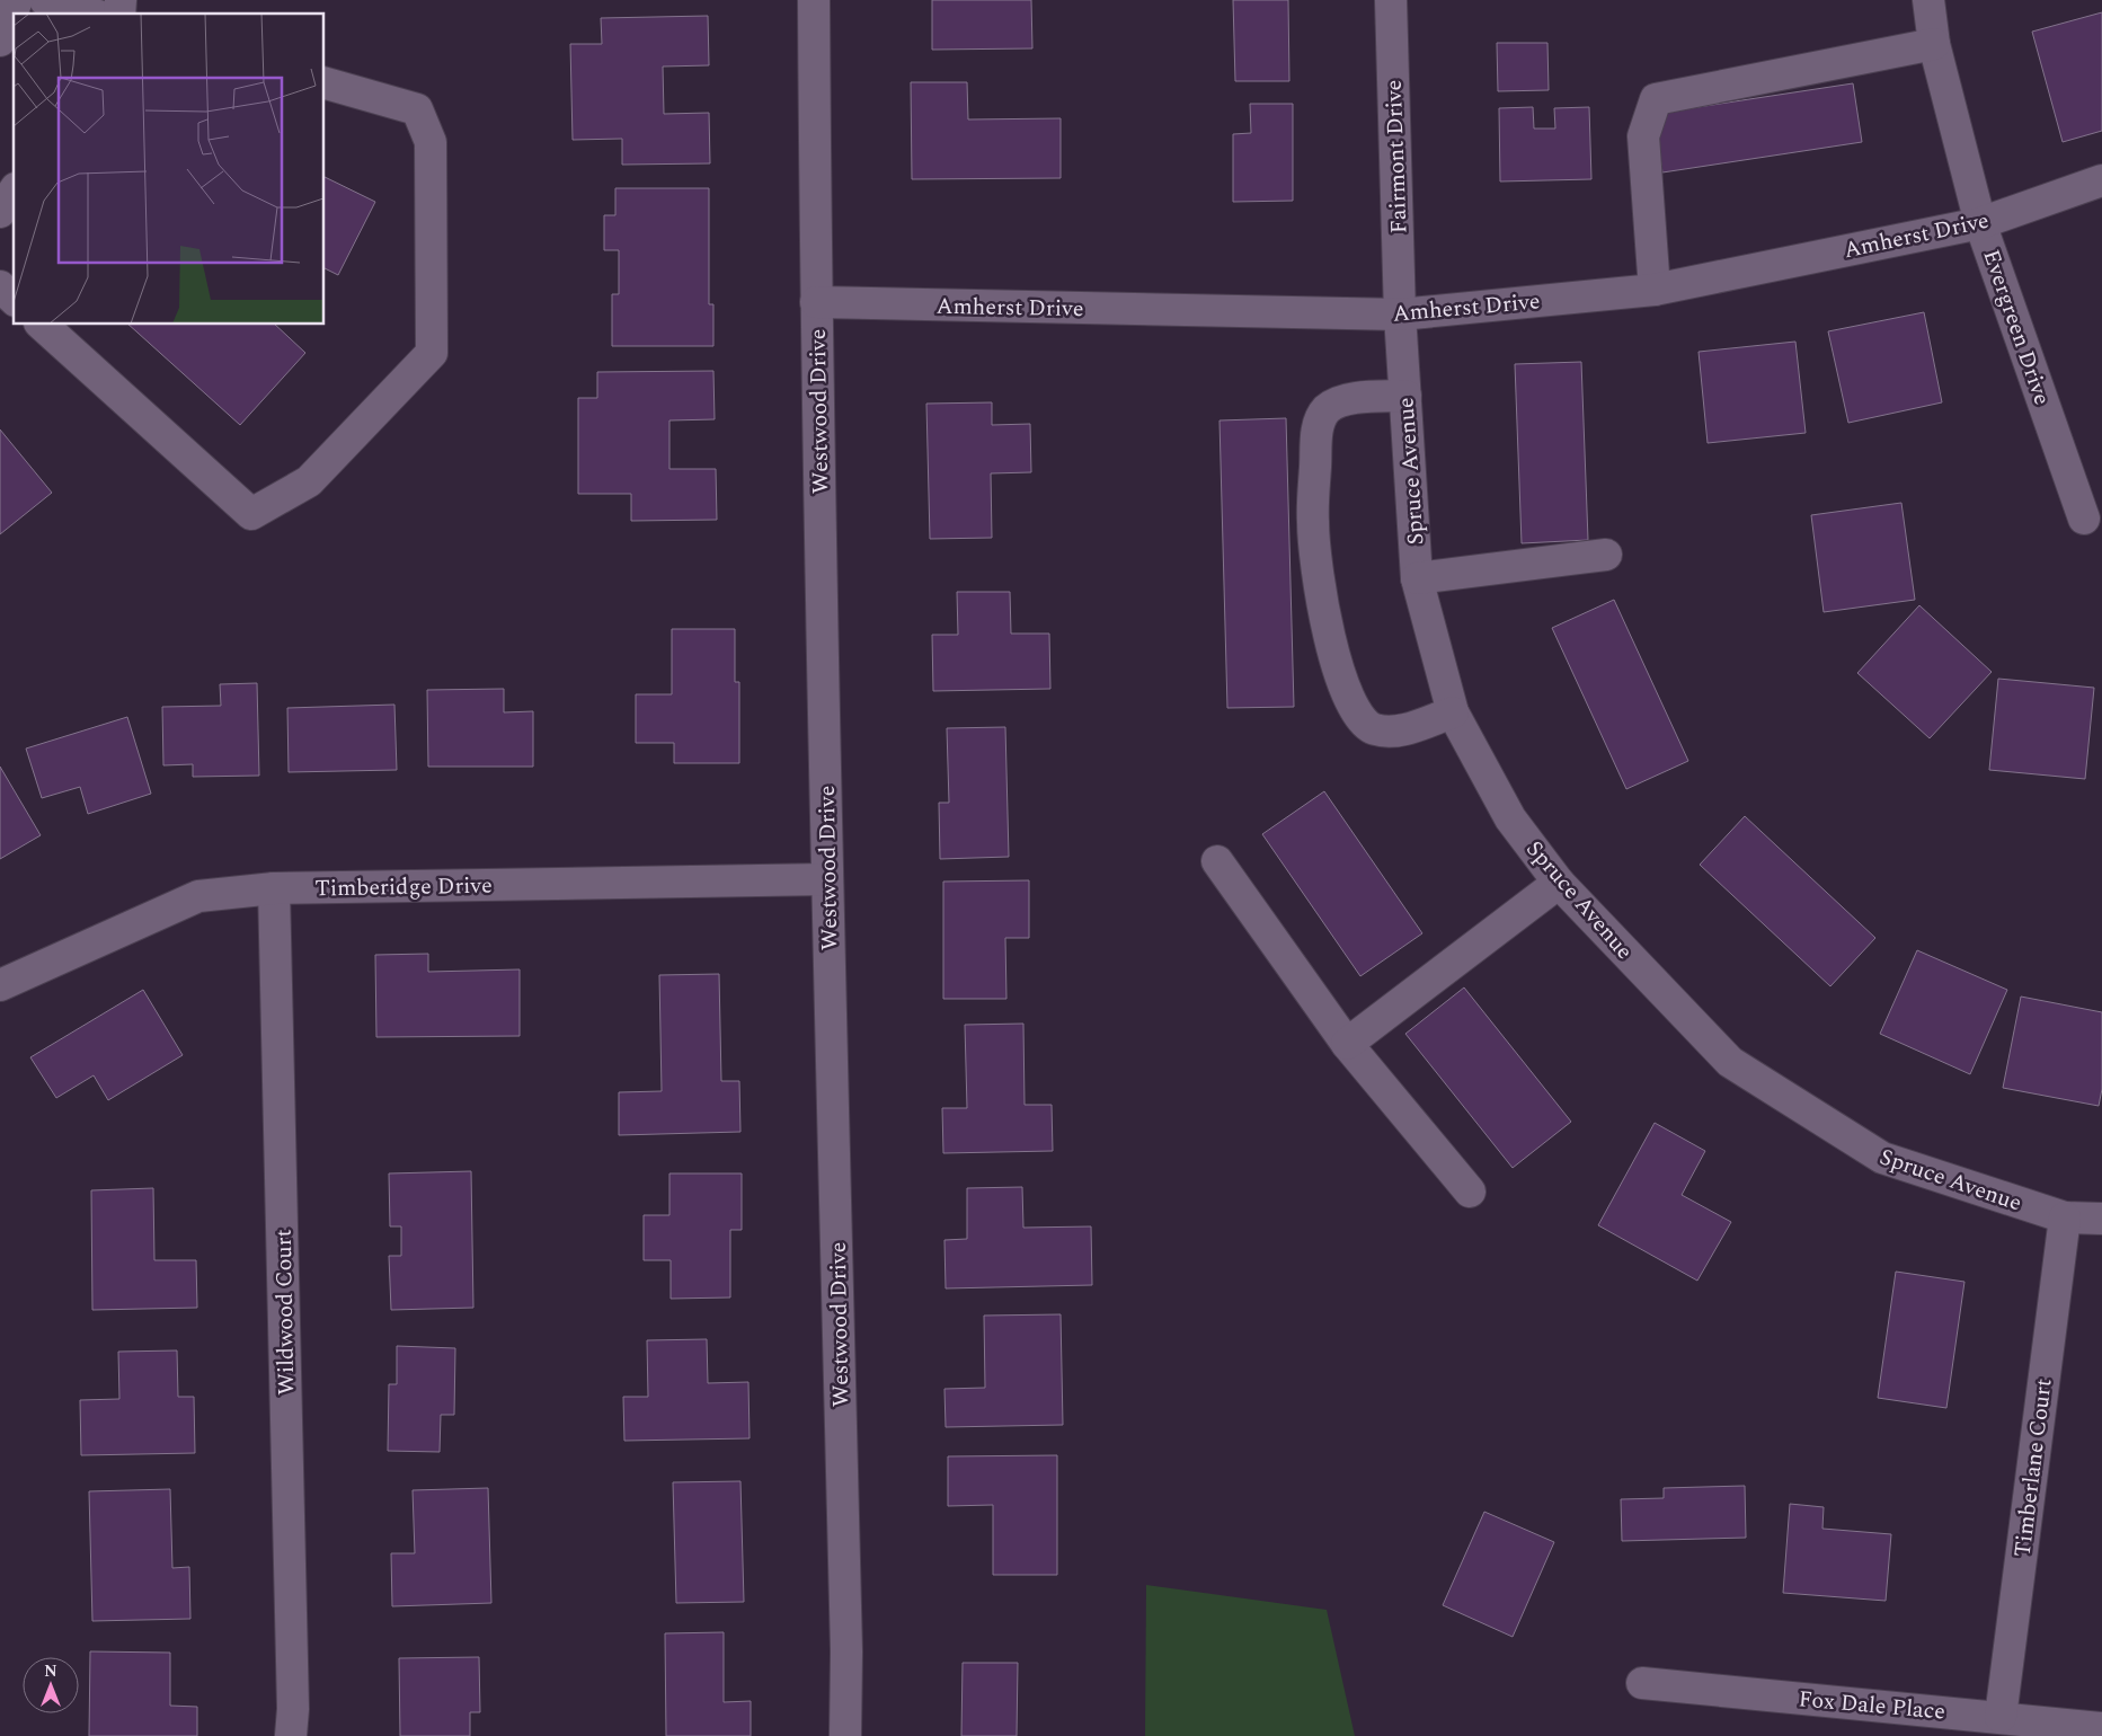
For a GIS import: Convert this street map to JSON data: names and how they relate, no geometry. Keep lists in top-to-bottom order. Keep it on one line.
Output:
{"streets":{"street":["Fairmont Drive","Amherst Drive","Evergreen Drive","Westwood Drive","Spruce Avenue","Timberidge Drive","Wildwood Court","Timberlane Court","Fox Dale Place"]},"crossings":[["Fairmont Drive","Amherst Drive"],["Fairmont Drive","Spruce Avenue"],["Amherst Drive","Evergreen Drive"],["Amherst Drive","Westwood Drive"],["Amherst Drive","Spruce Avenue"],["Westwood Drive","Timberidge Drive"],["Spruce Avenue","Timberlane Court"],["Timberidge Drive","Wildwood Court"],["Timberlane Court","Fox Dale Place"]],"north":"top"}
